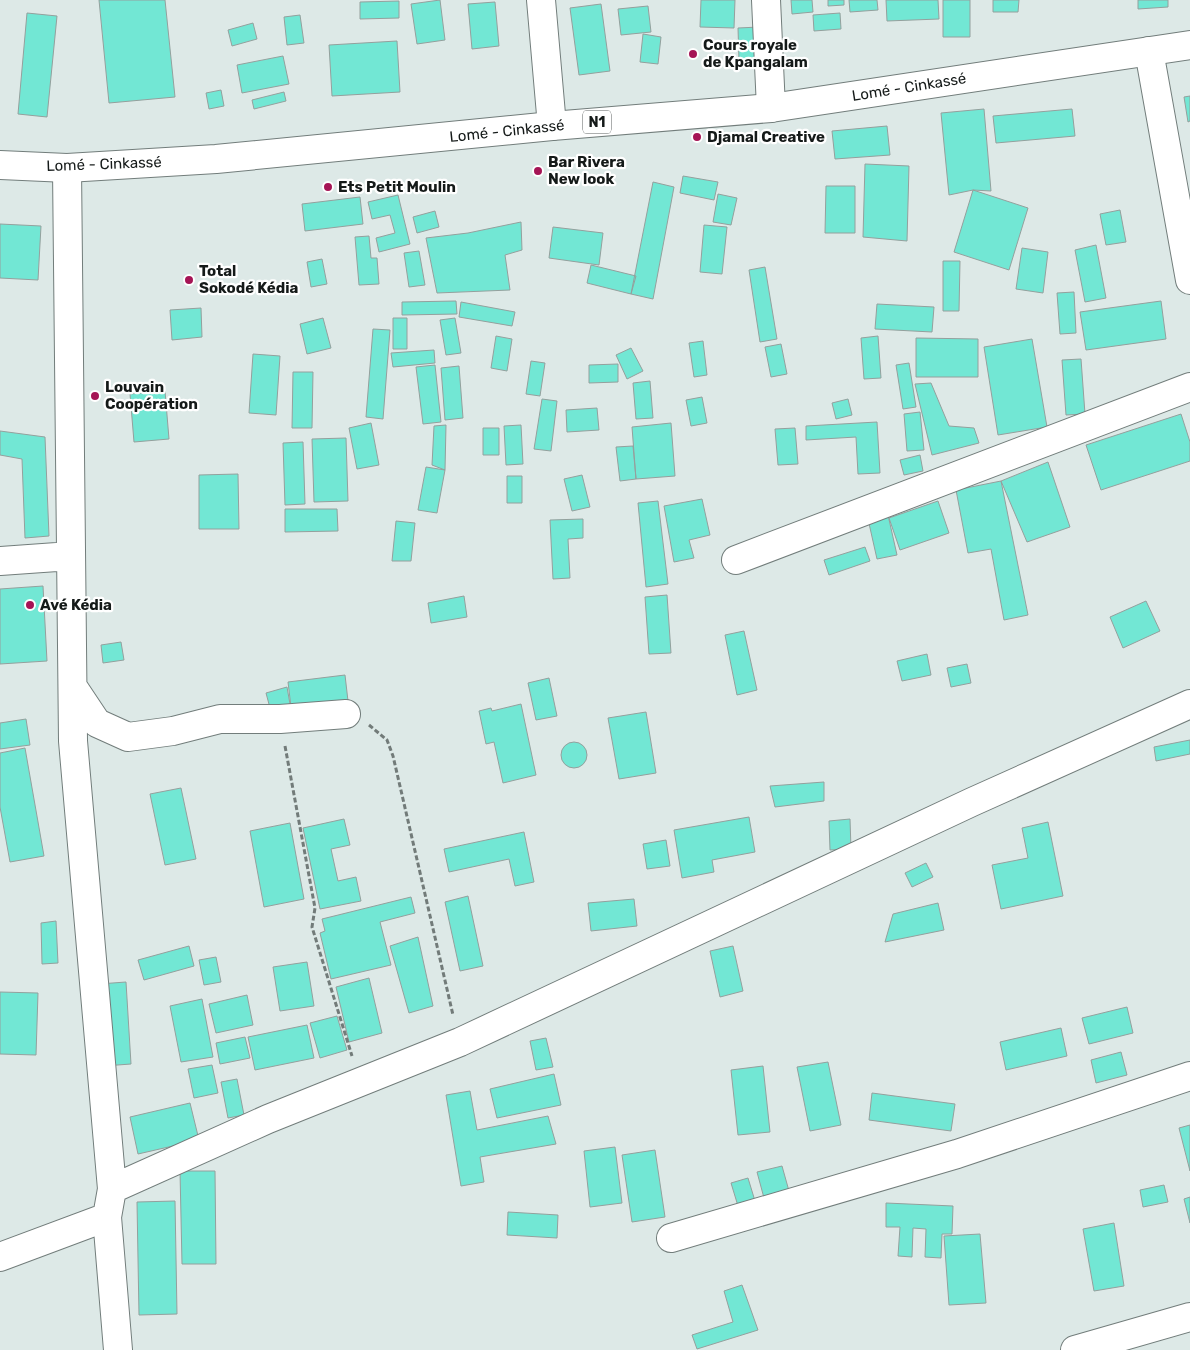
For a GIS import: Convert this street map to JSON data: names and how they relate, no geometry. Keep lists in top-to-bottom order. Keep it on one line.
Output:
{"streets":{"main road":["Lomé - Cinkassé","N1"]},"places":["Cours royale de Kpangalam","Djamal Creative","Bar Rivera New look","Ets Petit Moulin","Total Sokodé Kédia","Louvain Coopération","Avé Kédia"]}
